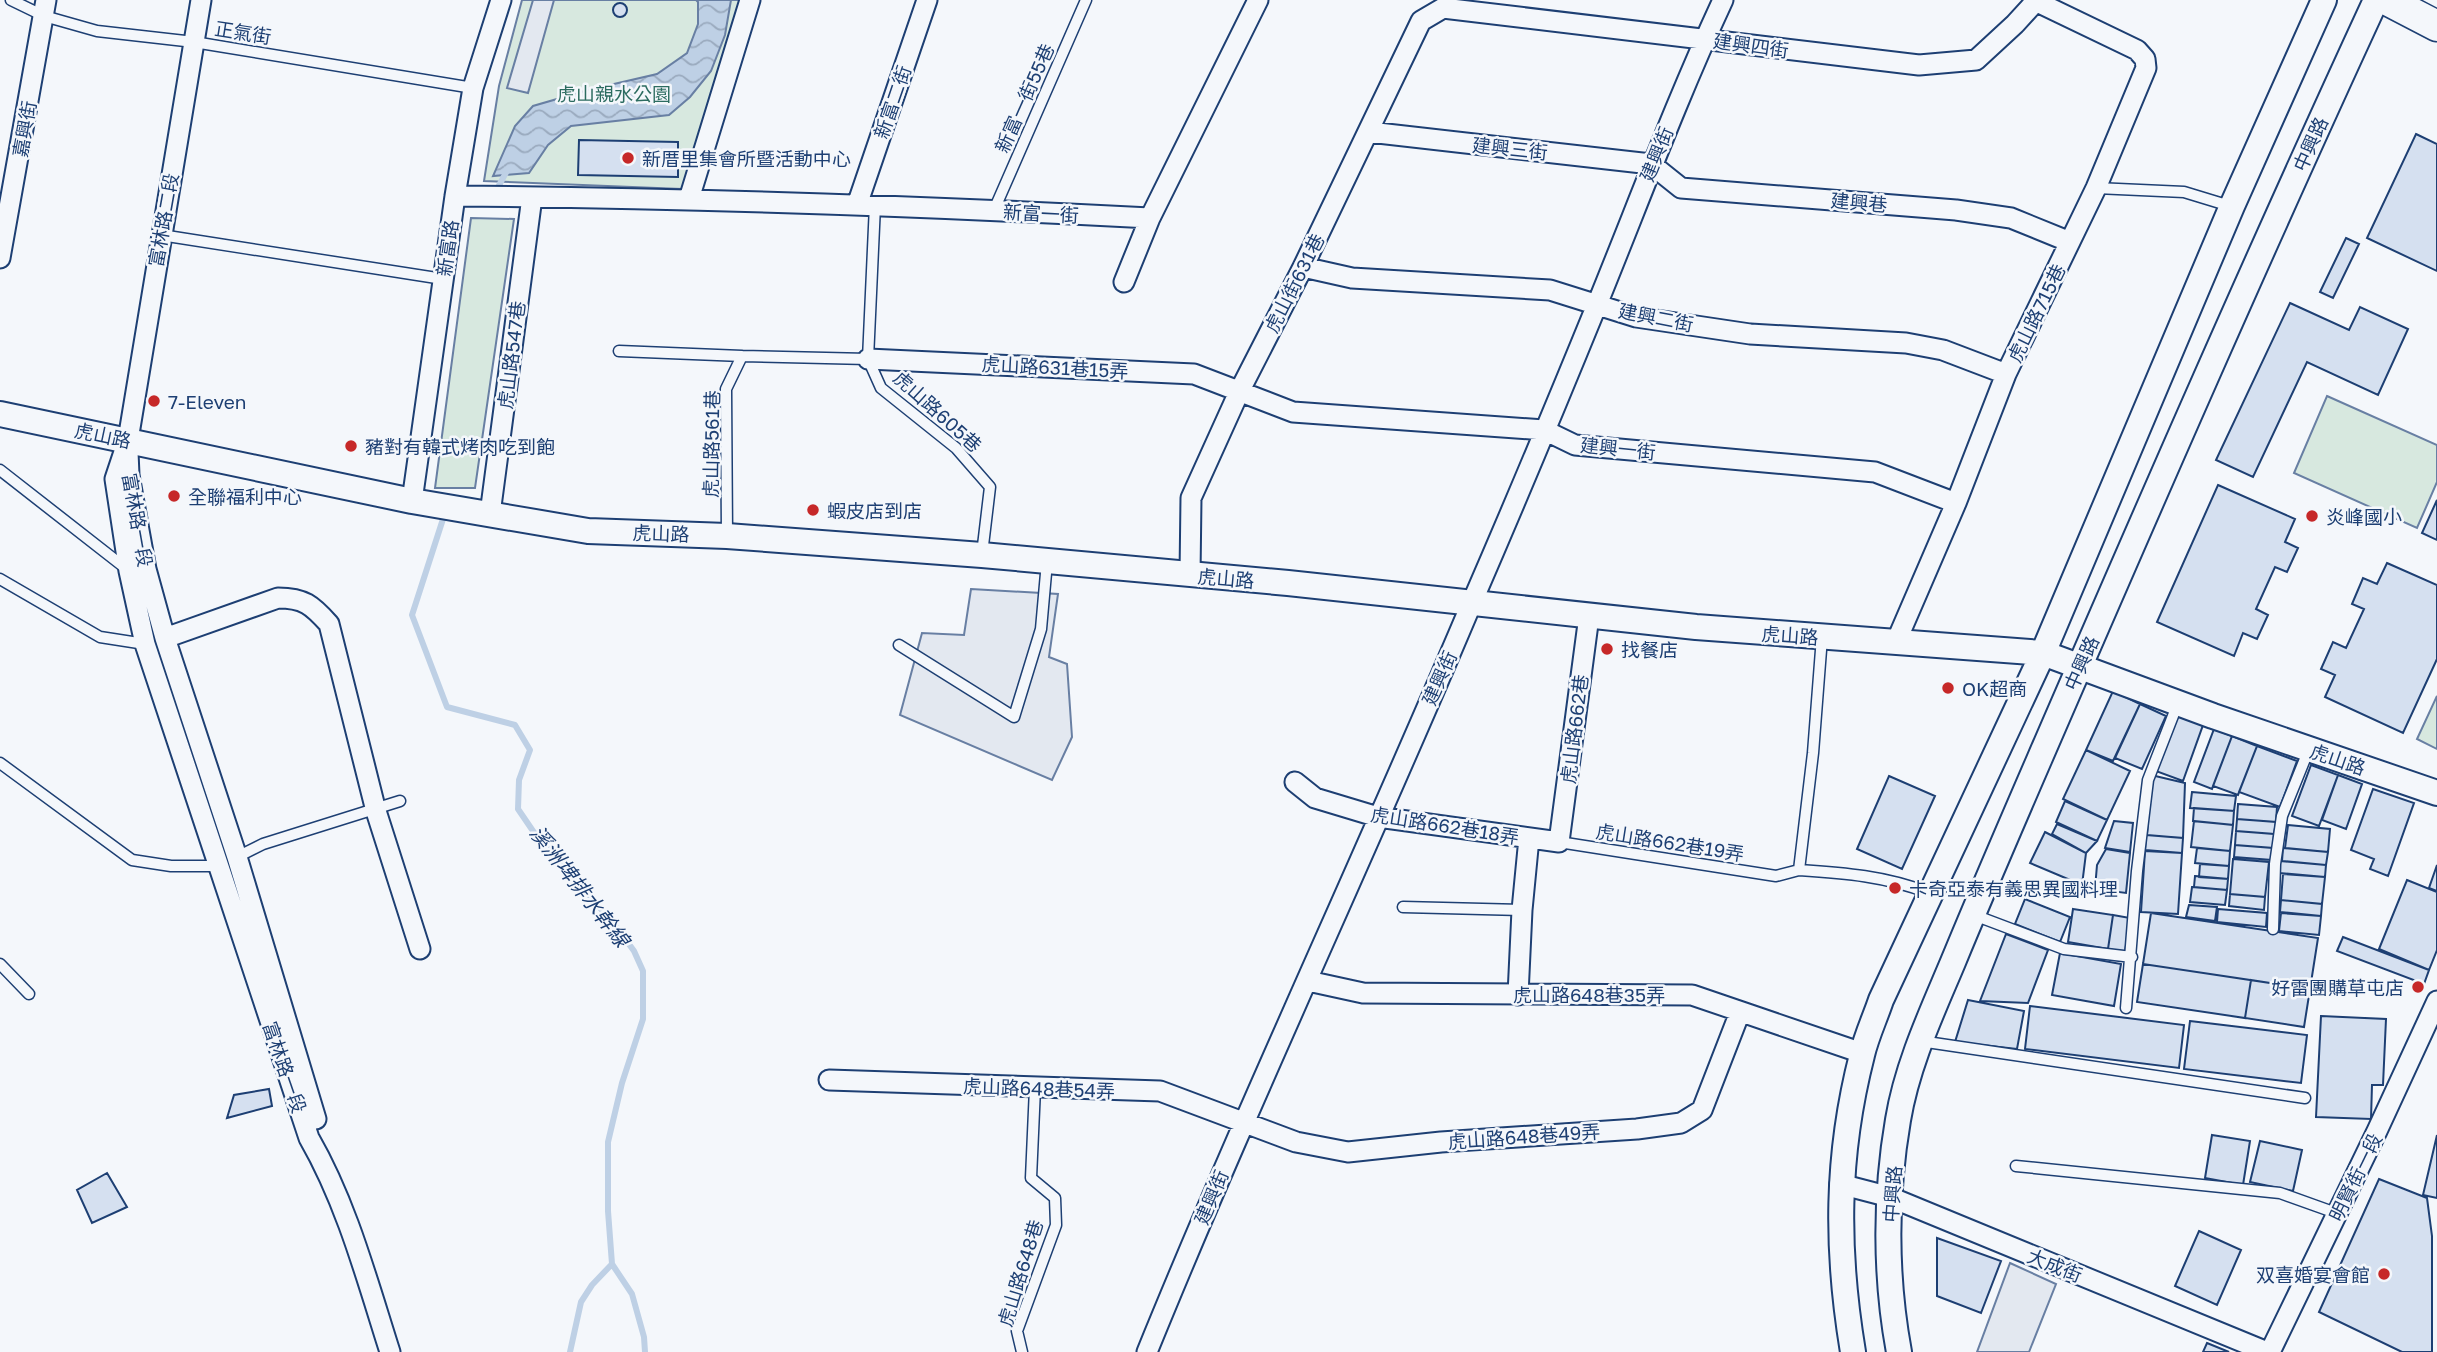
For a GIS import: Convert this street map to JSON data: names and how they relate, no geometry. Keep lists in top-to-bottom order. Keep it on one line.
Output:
{"streets":{"street":["建興四街","新富二街","嘉興街","中興路","建興三街","建興街","建興巷","新富一街","富林路二段","新富路","虎山街631巷","虎山路715巷","建興二街","虎山路547巷","虎山路631巷15弄","虎山路","建興一街","富林路一段","虎山路662巷","虎山路662巷18弄","虎山路648巷35弄","虎山路648巷54弄","虎山路648巷49弄","明賢街一段","大成街"],"lane":["正氣街","新富一街55巷","虎山路605巷","虎山路561巷","虎山路662巷19弄","虎山路648巷"]},"crossings":[["正氣街","嘉興街"],["正氣街","富林路二段"],["正氣街","新富路"],["建興四街","建興街"],["建興四街","虎山街631巷"],["建興四街","虎山路715巷"],["新富一街55巷","新富一街"],["新富二街","新富一街"],["新富二街","虎山路605巷"],["中興路","虎山路"],["中興路","虎山路648巷35弄"],["中興路","大成街"],["建興三街","建興街"],["建興三街","建興巷"],["建興三街","虎山街631巷"],["建興街","建興巷"],["建興街","建興二街"],["建興街","虎山路"],["建興街","建興一街"],["建興街","虎山路662巷18弄"],["建興街","虎山路648巷35弄"],["建興街","虎山路648巷54弄"],["建興街","虎山路648巷49弄"],["建興巷","虎山路715巷"],["新富一街","新富路"],["新富一街","虎山路547巷"],["新富一街","虎山路605巷"],["富林路二段","虎山路"],["富林路二段","富林路一段"],["新富路","虎山路"],["虎山街631巷","建興二街"],["虎山街631巷","虎山路631巷15弄"],["虎山街631巷","虎山路"],["虎山街631巷","建興一街"],["虎山路715巷","建興二街"],["虎山路715巷","虎山路"],["虎山路715巷","建興一街"],["虎山路547巷","虎山路"],["虎山路631巷15弄","虎山路605巷"],["虎山路631巷15弄","建興一街"],["虎山路605巷","虎山路"],["虎山路","虎山路561巷"],["虎山路","富林路一段"],["虎山路","虎山路662巷"],["虎山路662巷","虎山路662巷18弄"],["虎山路662巷","虎山路662巷19弄"],["虎山路662巷18弄","虎山路662巷19弄"],["虎山路648巷35弄","虎山路648巷49弄"],["虎山路648巷54弄","虎山路648巷49弄"],["虎山路648巷54弄","虎山路648巷"],["明賢街一段","大成街"]],"water":["溪洲埤排水幹線"],"parks":["虎山親水公園"],"places":["新厝里集會所暨活動中心","7-Eleven","豬對有韓式烤肉吃到飽","全聯福利中心","蝦皮店到店","炎峰國小","找餐店","OK超商","卡奇亞泰有義思異國料理","好雷團購草屯店","双喜婚宴會館"]}
